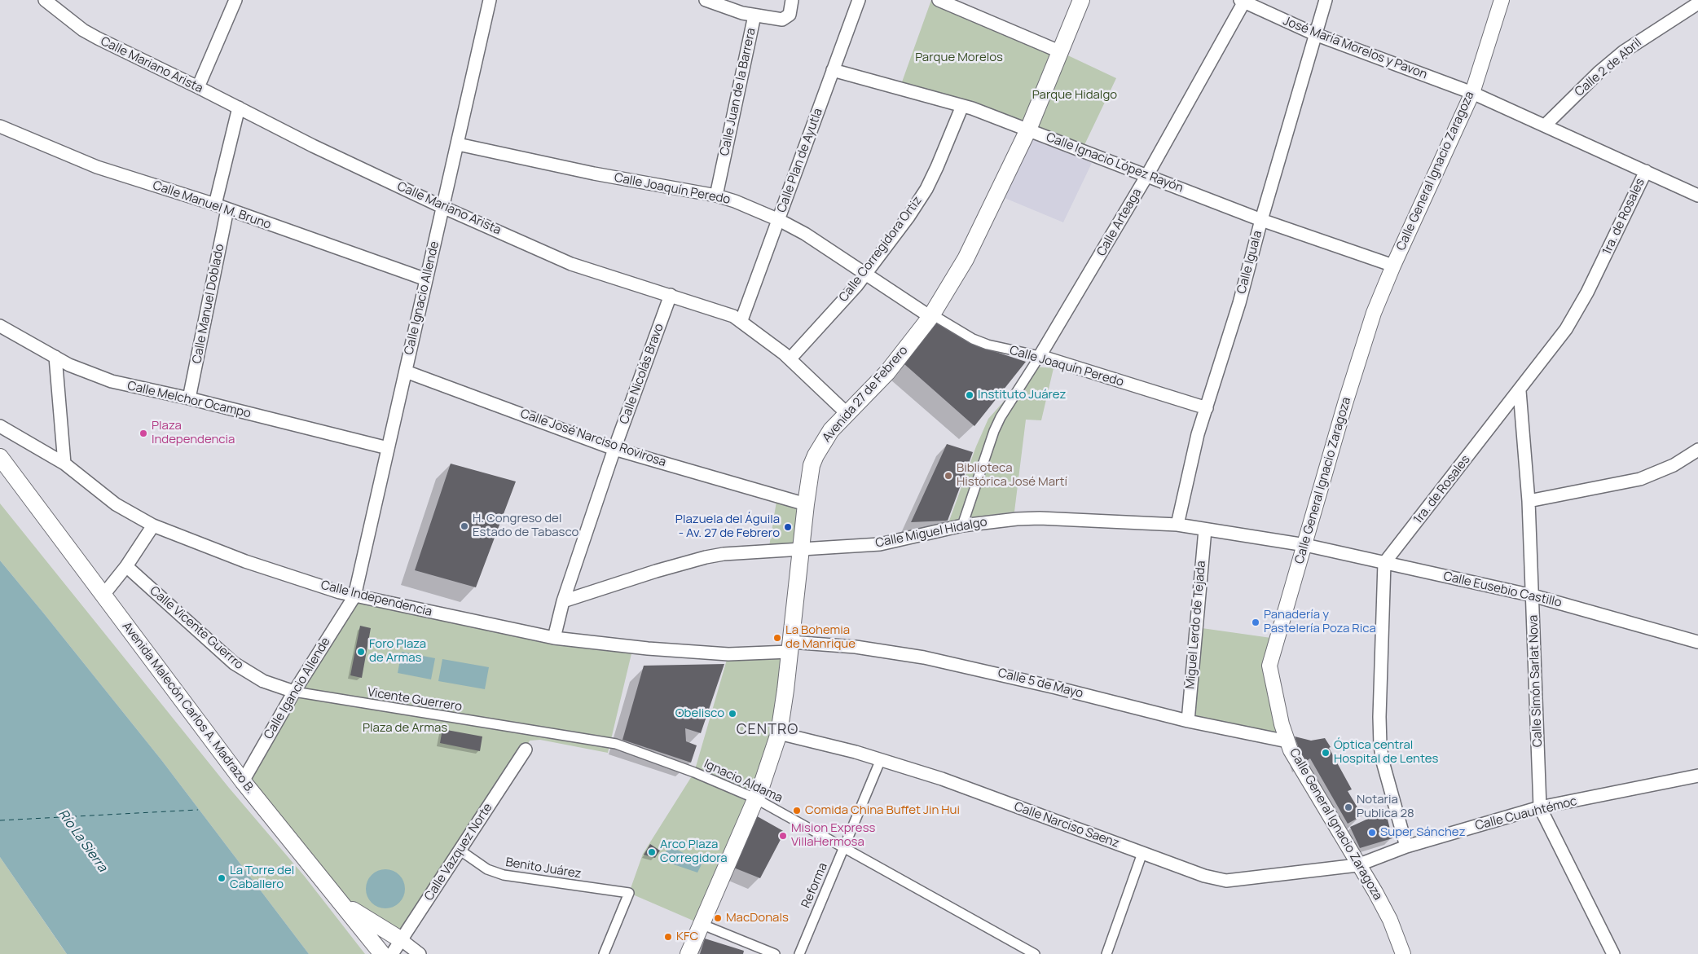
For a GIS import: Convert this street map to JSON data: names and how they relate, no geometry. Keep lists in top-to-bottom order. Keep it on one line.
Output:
{"streets":{"main road":["Avenida 27 de Febrero","Avenida Malecón Carlos A. Madrazo B."],"street":["José María Morelos y Pavon","Calle Mariano Arista","Calle 2 de Abril","Calle Juan de la Barrera","Calle Plan de Ayutla","Calle Ignacio López Rayón","Calle General Ignacio Zaragoza","Calle Joaquín Peredo","Calle Manuel M. Bruno","1ra. de Rosales","Calle Arteaga","Calle Corregidora Ortiz","Calle Iguala","Calle Ignacio Allende","Calle Manuel Doblado","Calle Nicolás Bravo","Calle Melchor Ocampo","Calle José Narciso Rovirosa","Calle Miguel Hidalgo","Calle Eusebio Castillo","Calle Independencia","Miguel Lerdo de Tejada","Calle Vicente Guerrro","Calle Simón Sarlat Nova","Calle 5 de Mayo","Calle Igancio Allende","Vicente Guerrero","Ignacio Aldama","Calle Cuauhtémoc","Calle Narciso Saenz","Calle Vazquez Norte","Benito Juárez","Reforma"]},"crossings":[["José María Morelos y Pavon","Calle 2 de Abril"],["José María Morelos y Pavon","Calle General Ignacio Zaragoza"],["José María Morelos y Pavon","1ra. de Rosales"],["José María Morelos y Pavon","Calle Arteaga"],["José María Morelos y Pavon","Calle Iguala"],["Calle Mariano Arista","Calle Plan de Ayutla"],["Calle Mariano Arista","Calle Corregidora Ortiz"],["Calle Mariano Arista","Calle Ignacio Allende"],["Calle Mariano Arista","Calle Nicolás Bravo"],["Calle Mariano Arista","Avenida 27 de Febrero"],["Calle Juan de la Barrera","Calle Joaquín Peredo"],["Calle Plan de Ayutla","Calle Ignacio López Rayón"],["Calle Plan de Ayutla","Calle Joaquín Peredo"],["Calle Ignacio López Rayón","Calle General Ignacio Zaragoza"],["Calle Ignacio López Rayón","Calle Arteaga"],["Calle Ignacio López Rayón","Calle Corregidora Ortiz"],["Calle Ignacio López Rayón","Calle Iguala"],["Calle Ignacio López Rayón","Avenida 27 de Febrero"],["Calle General Ignacio Zaragoza","Calle Miguel Hidalgo"],["Calle General Ignacio Zaragoza","Calle Eusebio Castillo"],["Calle General Ignacio Zaragoza","Calle 5 de Mayo"],["Calle General Ignacio Zaragoza","Calle Cuauhtémoc"],["Calle General Ignacio Zaragoza","Calle Narciso Saenz"],["Calle Joaquín Peredo","Calle Arteaga"],["Calle Joaquín Peredo","Calle Corregidora Ortiz"],["Calle Joaquín Peredo","Calle Iguala"],["Calle Joaquín Peredo","Calle Ignacio Allende"],["Calle Joaquín Peredo","Avenida 27 de Febrero"],["Calle Manuel M. Bruno","Calle Ignacio Allende"],["Calle Manuel M. Bruno","Calle Manuel Doblado"],["1ra. de Rosales","Calle Eusebio Castillo"],["1ra. de Rosales","Calle Simón Sarlat Nova"],["Calle Iguala","Calle Miguel Hidalgo"],["Calle Ignacio Allende","Calle Melchor Ocampo"],["Calle Ignacio Allende","Calle José Narciso Rovirosa"],["Calle Ignacio Allende","Calle Independencia"],["Calle Ignacio Allende","Calle Igancio Allende"],["Calle Manuel Doblado","Calle Melchor Ocampo"],["Calle Nicolás Bravo","Calle José Narciso Rovirosa"],["Calle Nicolás Bravo","Calle Miguel Hidalgo"],["Calle Nicolás Bravo","Calle Independencia"],["Avenida 27 de Febrero","Calle José Narciso Rovirosa"],["Avenida 27 de Febrero","Calle Miguel Hidalgo"],["Avenida 27 de Febrero","Calle Independencia"],["Avenida 27 de Febrero","Calle 5 de Mayo"],["Avenida 27 de Febrero","Ignacio Aldama"],["Avenida 27 de Febrero","Calle Narciso Saenz"],["Calle Miguel Hidalgo","Calle Eusebio Castillo"],["Calle Miguel Hidalgo","Miguel Lerdo de Tejada"],["Calle Eusebio Castillo","Calle Simón Sarlat Nova"],["Calle Independencia","Calle 5 de Mayo"],["Calle Independencia","Calle Igancio Allende"],["Miguel Lerdo de Tejada","Calle 5 de Mayo"],["Calle Vicente Guerrro","Calle Igancio Allende"],["Calle Vicente Guerrro","Vicente Guerrero"],["Calle Simón Sarlat Nova","Calle Cuauhtémoc"],["Calle Igancio Allende","Vicente Guerrero"],["Calle Igancio Allende","Avenida Malecón Carlos A. Madrazo B."],["Vicente Guerrero","Ignacio Aldama"],["Ignacio Aldama","Reforma"],["Calle Cuauhtémoc","Calle Narciso Saenz"],["Calle Narciso Saenz","Reforma"],["Calle Vazquez Norte","Benito Juárez"]],"districts":["CENTRO"],"water":["Río La Sierra"],"parks":["Parque Morelos","Parque Hidalgo","Plaza de Armas"],"places":["Instituto Juárez","Plaza Independencia","Biblioteca Histórica José Martí","H. Congreso del Estado de Tabasco","Plazuela del Águila - Av. 27 de Febrero","Panadería y Pastelería Poza Rica","La Bohemia de Manrique","Foro Plaza de Armas","Obelisco","Óptica central Hospital de Lentes","Notaria Publica 28","Comida China Buffet Jin Hui","Super Sánchez","Mision Express VillaHermosa","Arco Plaza Corregidora","La Torre del Caballero","MacDonals","KFC"]}
